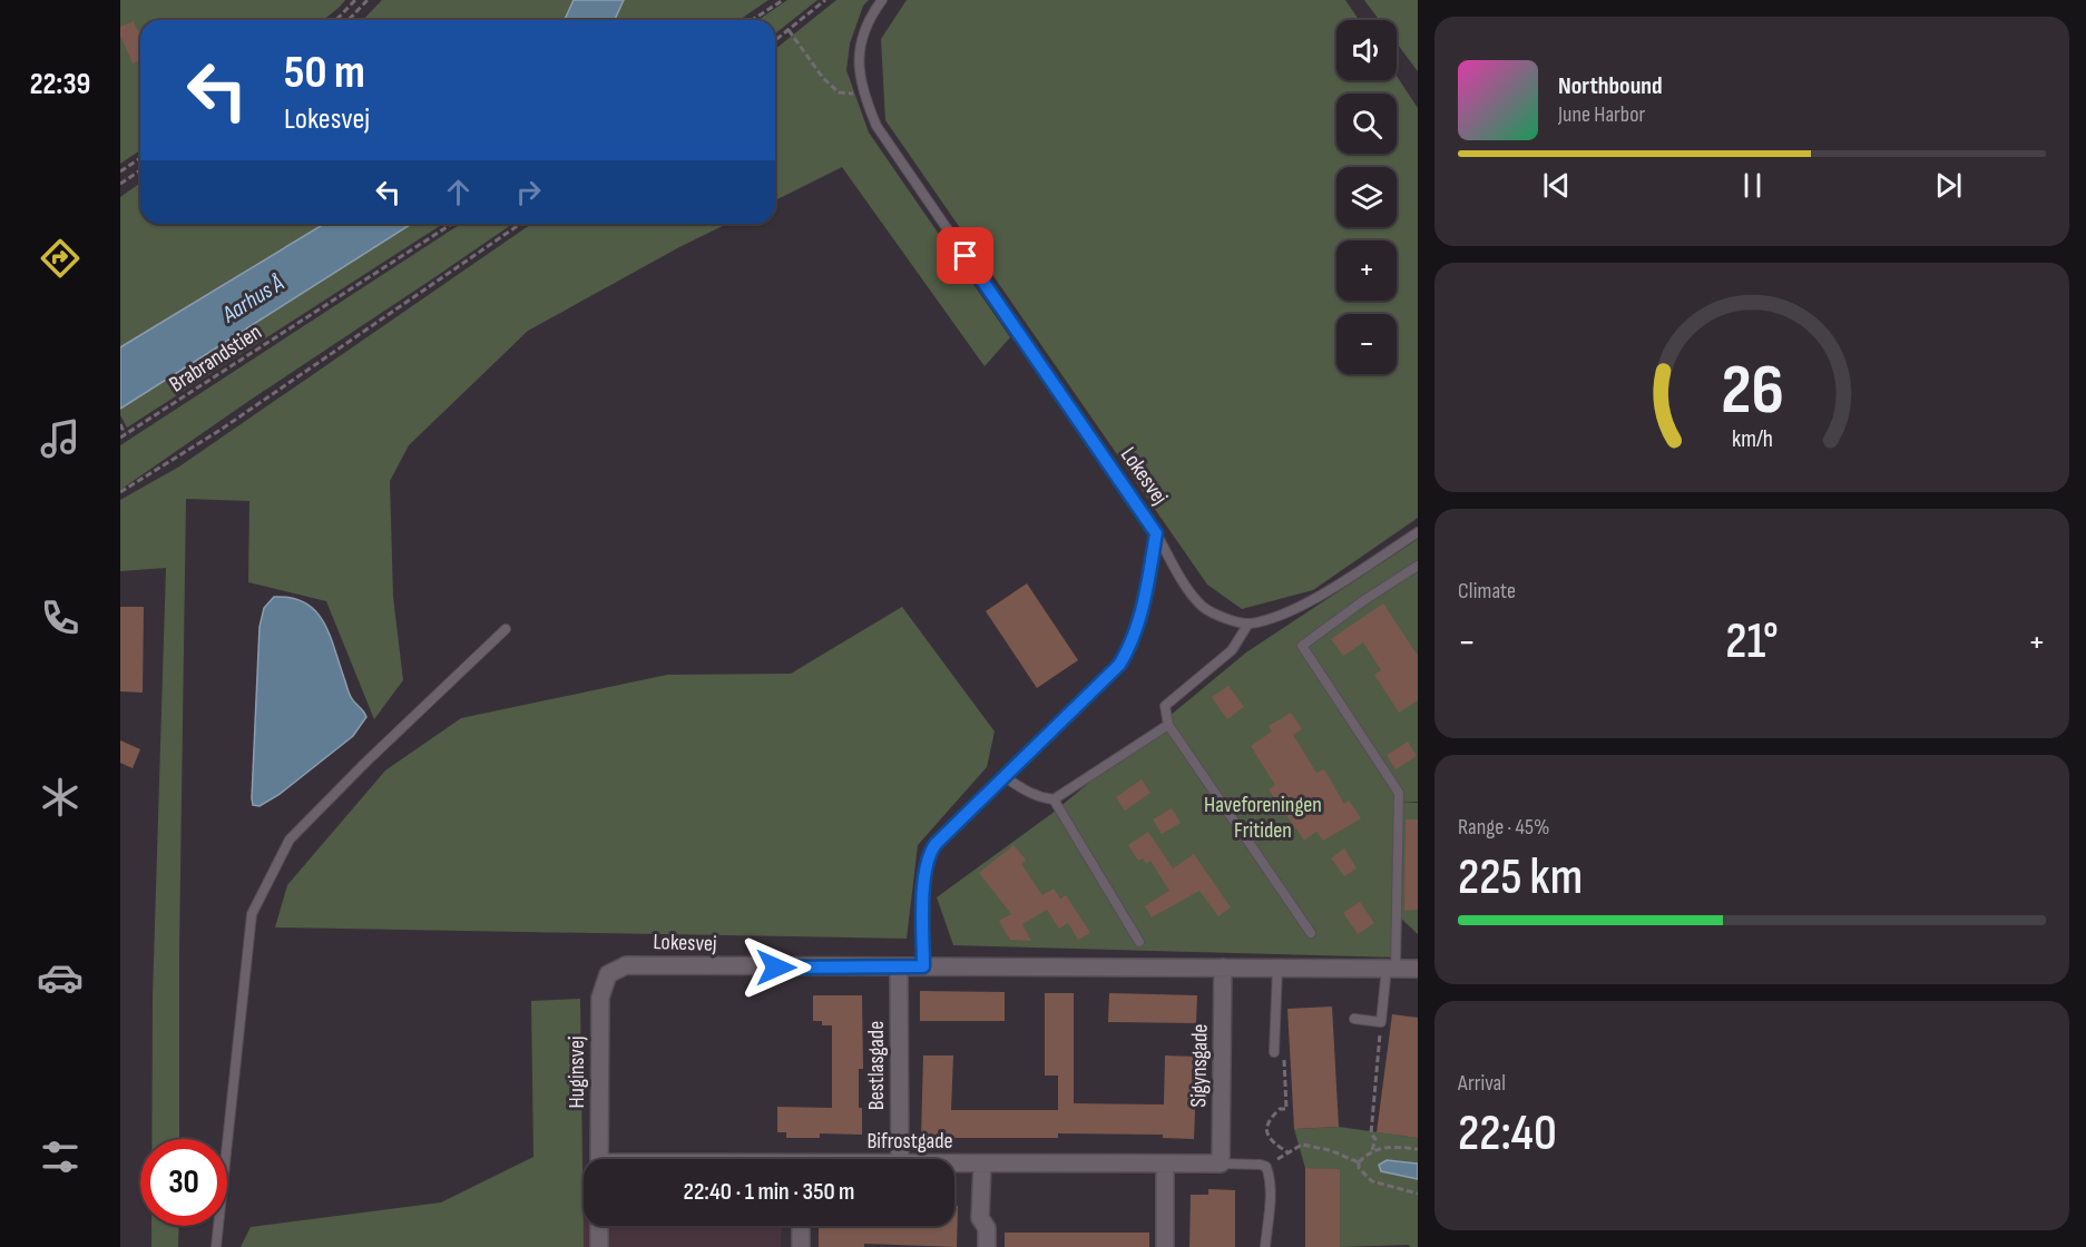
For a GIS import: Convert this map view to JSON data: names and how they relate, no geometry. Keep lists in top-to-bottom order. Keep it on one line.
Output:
{"streets":{"street":["Lokesvej","Bestlasgade","Sigynsgade","Huginsvej","Bifrostgade"],"path":["Brabrandstien"]},"crossings":[["Lokesvej","Bestlasgade"],["Lokesvej","Sigynsgade"],["Lokesvej","Huginsvej"],["Sigynsgade","Bifrostgade"]],"water":["Aarhus Å"],"parks":["Haveforeningen Fritiden"],"page":{"tabs":"22:39","map_buttons":["+","−"],"turn":["50 m","Lokesvej"],"song":["Northbound","June Harbor"],"tile":["Climate",["Range · 45%","225 km"],["Arrival","22:40"]],"heat":["−","21°","+"],"limit":"30","trip":"22:40 · 1 min · 350 m","gauge":["26","km/h"]}}
